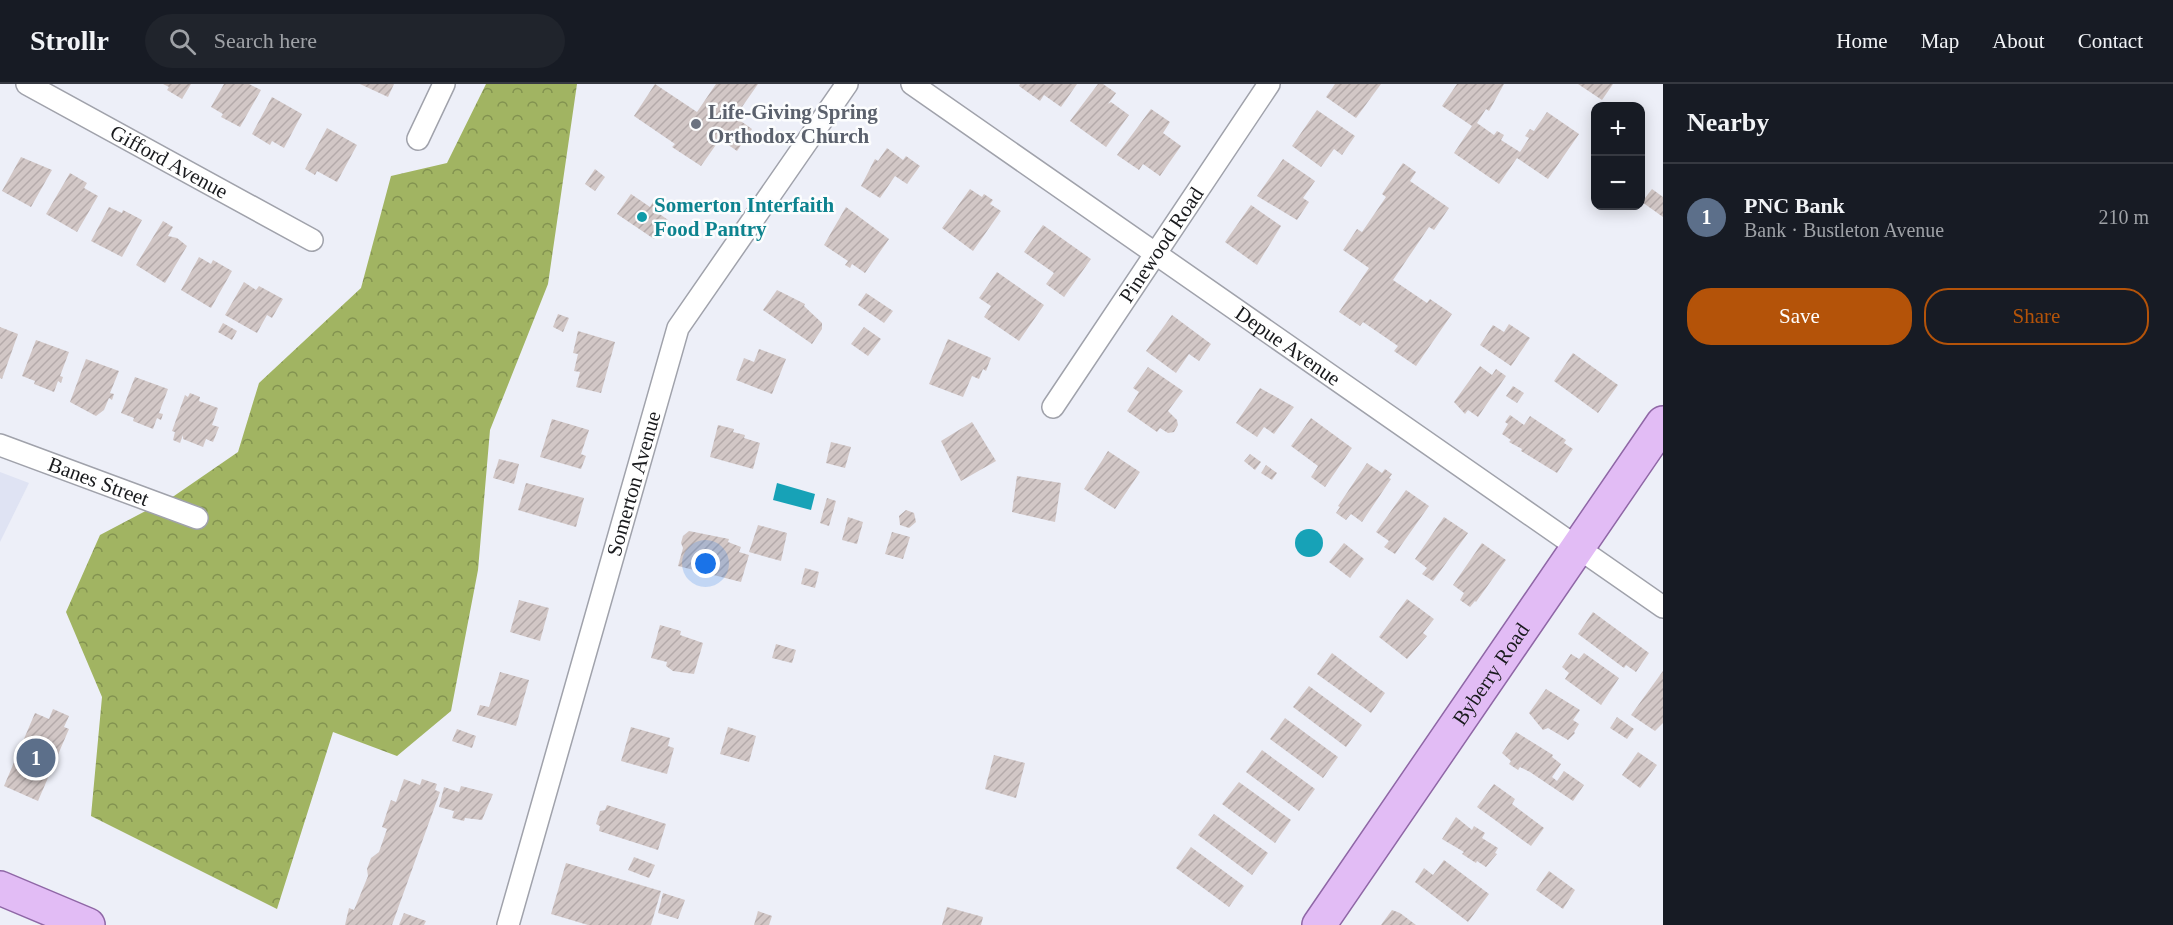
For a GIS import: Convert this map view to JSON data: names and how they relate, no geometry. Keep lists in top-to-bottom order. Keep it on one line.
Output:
{"streets":{"main road":["Byberry Road"],"street":["Gifford Avenue","Pinewood Road","Depue Avenue","Banes Street","Somerton Avenue"]},"crossings":[["Pinewood Road","Depue Avenue"],["Depue Avenue","Byberry Road"]],"places":["Life-Giving Spring Orthodox Church","Somerton Interfaith Food Pantry"],"page":{"header":"Strollr","search":"Search here","nav":["Home","Map","About","Contact"],"heading":"Nearby","map_buttons":["+","−"],"list":[{"mark":"1","name":"PNC Bank","note":"Bank · Bustleton Avenue","value":"210 m"}],"buttons":["Save","Share"],"pins":"1"}}
